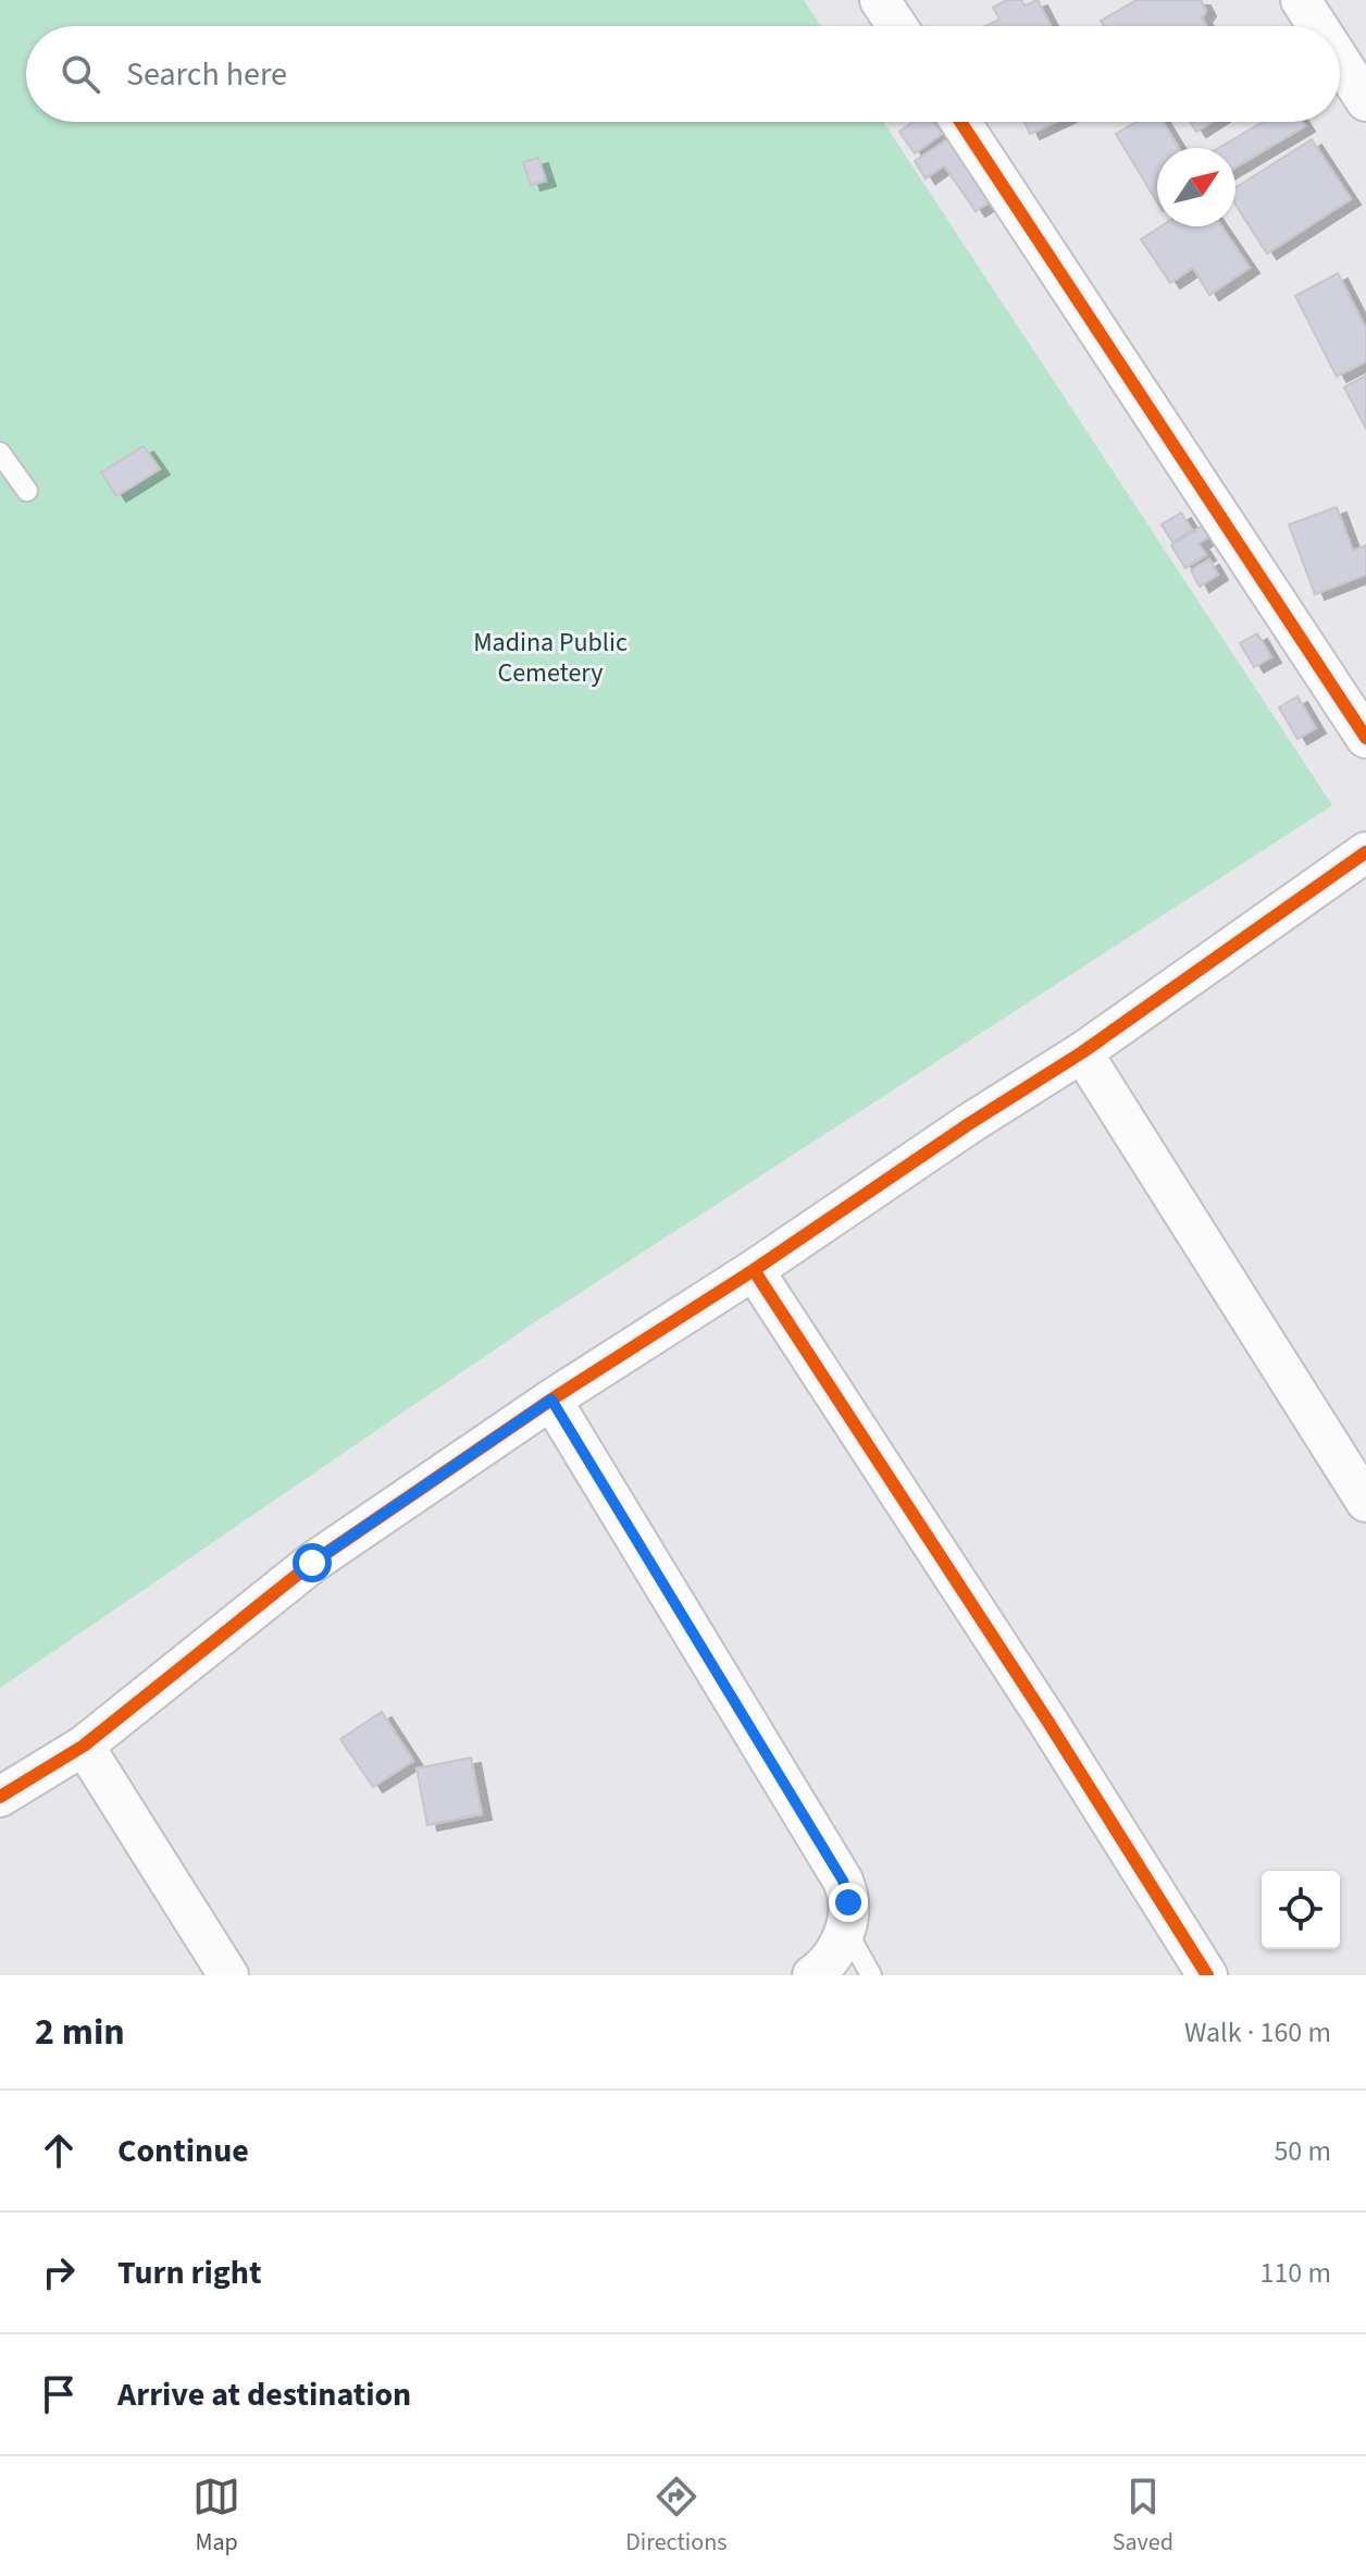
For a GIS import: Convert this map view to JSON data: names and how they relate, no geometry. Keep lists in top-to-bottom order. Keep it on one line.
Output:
{"parks":["Madina Public Cemetery"],"north":"top right","page":{"search":"Search here","heading":["2 min","Walk · 160 m"],"list":[["Continue","50 m"],["Turn right","110 m"],"Arrive at destination"],"nav":["Map","Directions","Saved"]}}
